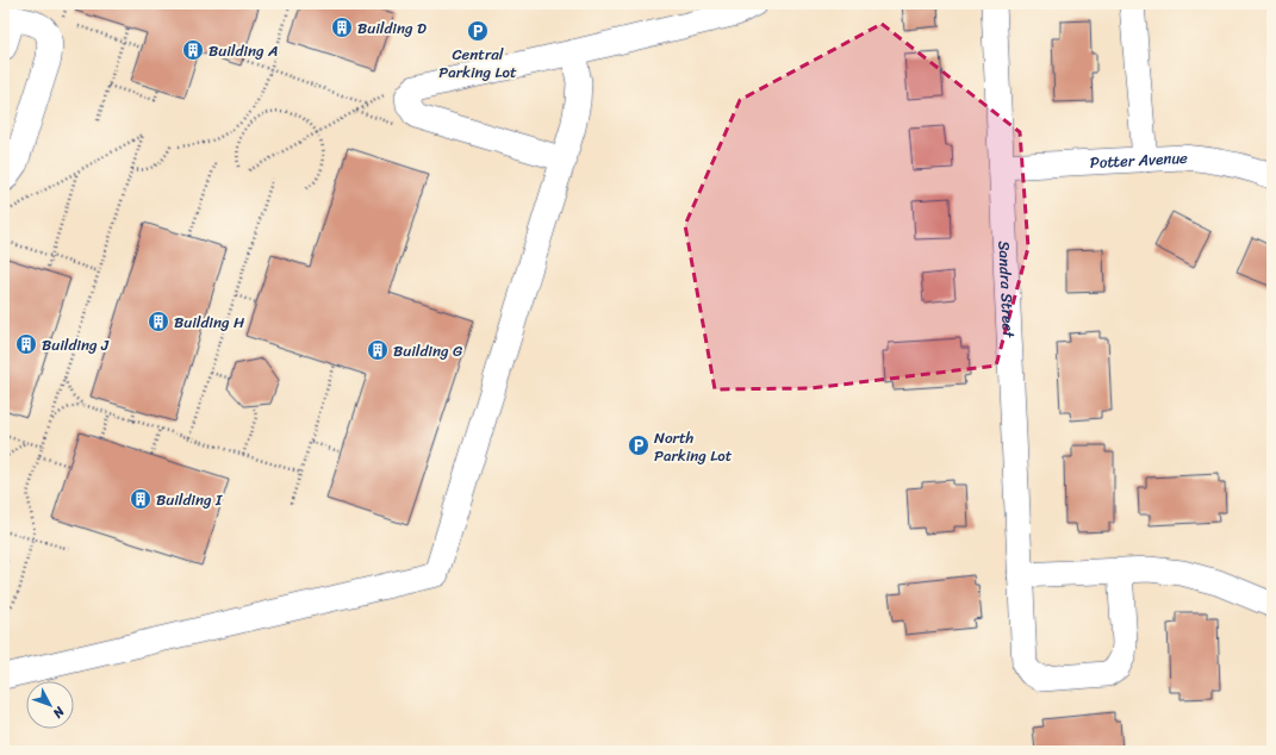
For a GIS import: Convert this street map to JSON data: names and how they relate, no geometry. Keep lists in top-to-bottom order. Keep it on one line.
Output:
{"streets":{"street":["Potter Avenue","Sandra Street"]},"crossings":[["Potter Avenue","Sandra Street"]],"places":{"building":["Building D","Building A","Building H","Building J","Building G","Building I"],"parking":["Central Parking Lot","North Parking Lot"]},"north":"bottom right"}
